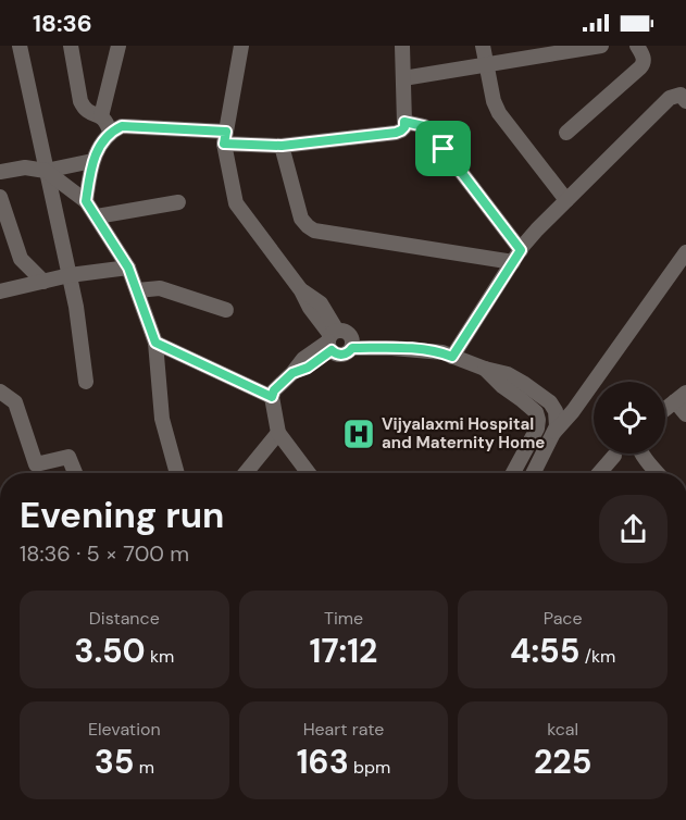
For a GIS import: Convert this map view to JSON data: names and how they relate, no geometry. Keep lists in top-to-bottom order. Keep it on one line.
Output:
{"places":{"hospital":["Vijyalaxmi Hospital and Maternity Home"]},"page":{"status":"18:36","heading":["Evening run","18:36 · 5 × 700 m"],"stats":[["Distance","3.50 km"],["Time","17:12"],["Pace","4:55 /km"],["Elevation","35 m"],["Heart rate","163 bpm"],["kcal","225"]]}}
